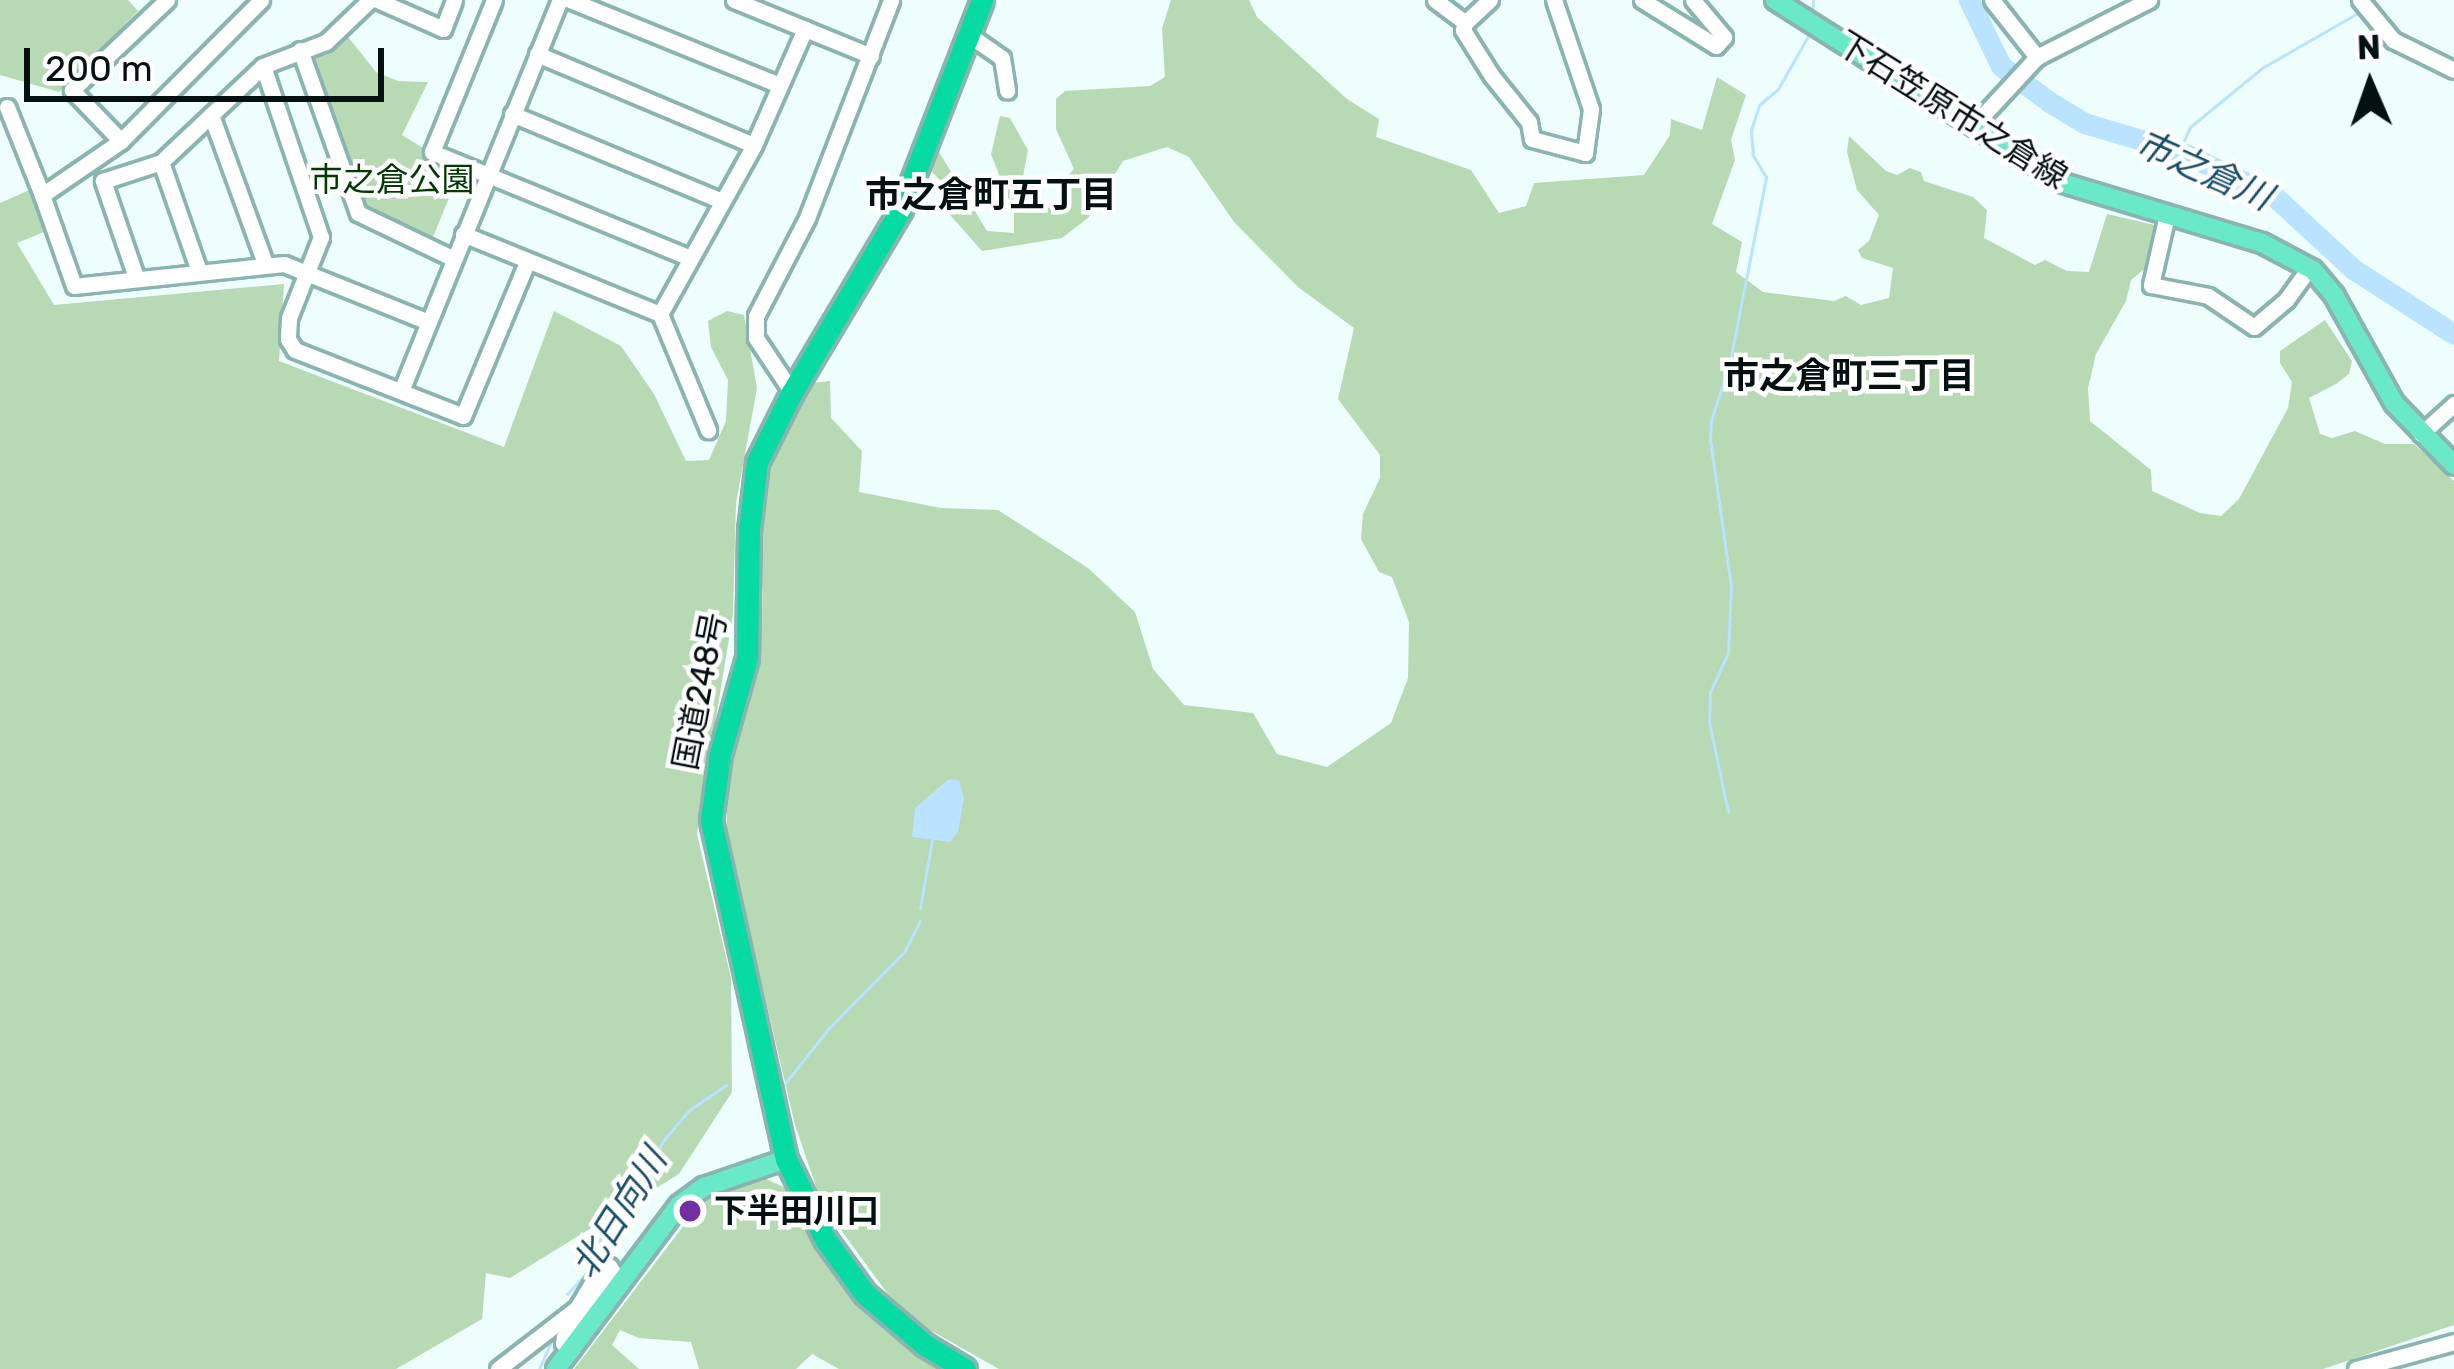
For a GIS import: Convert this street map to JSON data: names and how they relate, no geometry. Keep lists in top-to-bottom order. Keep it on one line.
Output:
{"streets":{"highway":["国道248号"],"main road":["下石笠原市之倉線"]},"districts":["市之倉町五丁目","市之倉町三丁目"],"water":["市之倉川","北日向川"],"parks":["市之倉公園"],"places":["下半田川口"],"scale_bar":"200 m","north":"top"}
